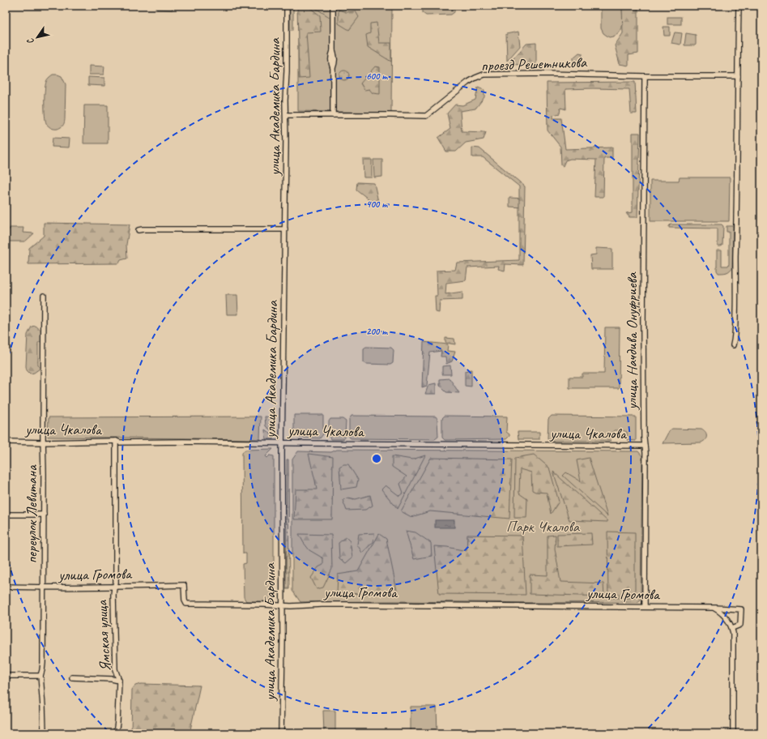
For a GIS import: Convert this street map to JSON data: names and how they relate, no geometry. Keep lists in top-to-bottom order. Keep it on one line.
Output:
{"streets":{"street":["проезд Решетникова","улица Академика Бардина","улица Начдива Онуфриева","улица Чкалова","переулок Левитана","улица Громова","Ямская улица"]},"crossings":[["проезд Решетникова","улица Академика Бардина"],["проезд Решетникова","улица Начдива Онуфриева"],["улица Академика Бардина","улица Чкалова"],["улица Академика Бардина","улица Громова"],["улица Начдива Онуфриева","улица Чкалова"],["улица Начдива Онуфриева","улица Громова"],["улица Чкалова","переулок Левитана"],["улица Чкалова","Ямская улица"],["переулок Левитана","улица Громова"],["улица Громова","Ямская улица"]],"parks":["Парк Чкалова"],"north":"bottom left","rings":["600 m","400 m","200 m"]}
